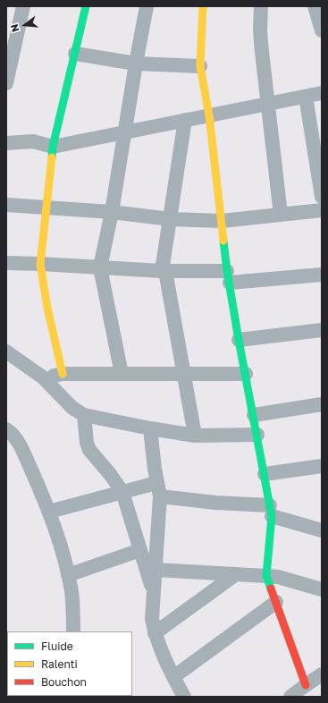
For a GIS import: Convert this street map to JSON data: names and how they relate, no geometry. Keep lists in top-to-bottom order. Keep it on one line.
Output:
{"legend":["Fluide","Ralenti","Bouchon"],"north":"left"}
